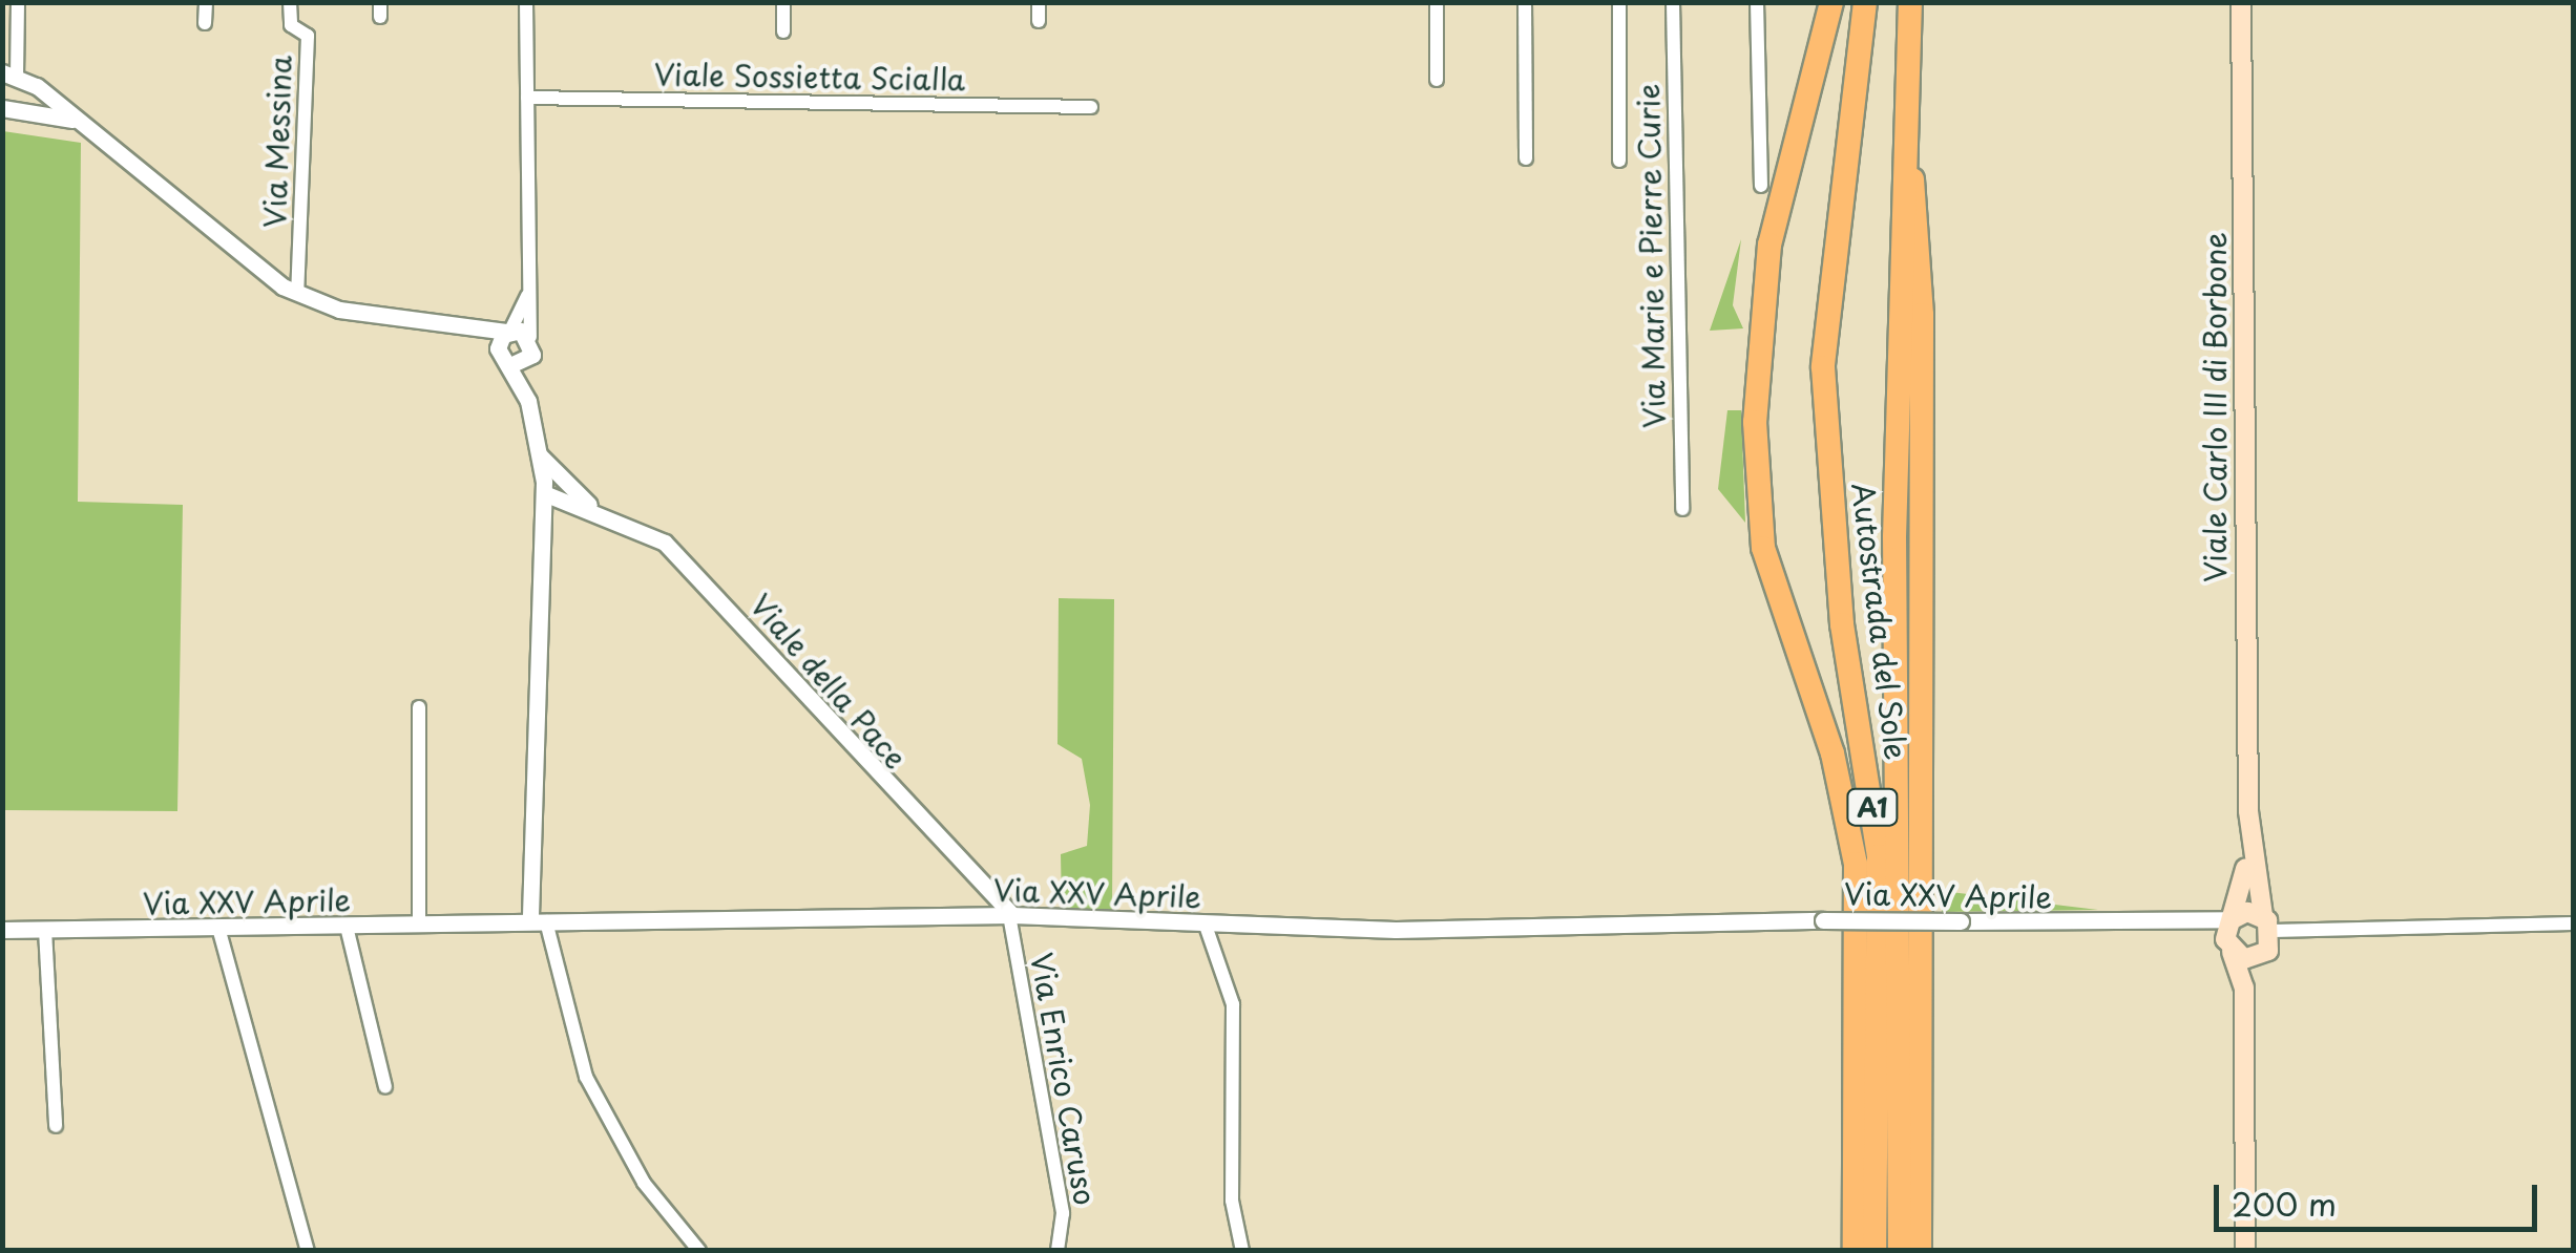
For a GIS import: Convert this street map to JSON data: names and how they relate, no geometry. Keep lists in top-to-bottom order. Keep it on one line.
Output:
{"streets":{"highway":["Autostrada del Sole","A1"],"main road":["Viale Carlo III di Borbone"],"street":["Viale Sossietta Scialla","Via Messina","Via Marie e Pierre Curie","Viale della Pace","Via XXV Aprile","Via Enrico Caruso"]},"crossings":[["Viale Carlo III di Borbone","Via XXV Aprile"],["Viale della Pace","Via XXV Aprile"],["Viale della Pace","Via Enrico Caruso"],["Via XXV Aprile","Via Enrico Caruso"]],"scale_bar":"200 m"}
